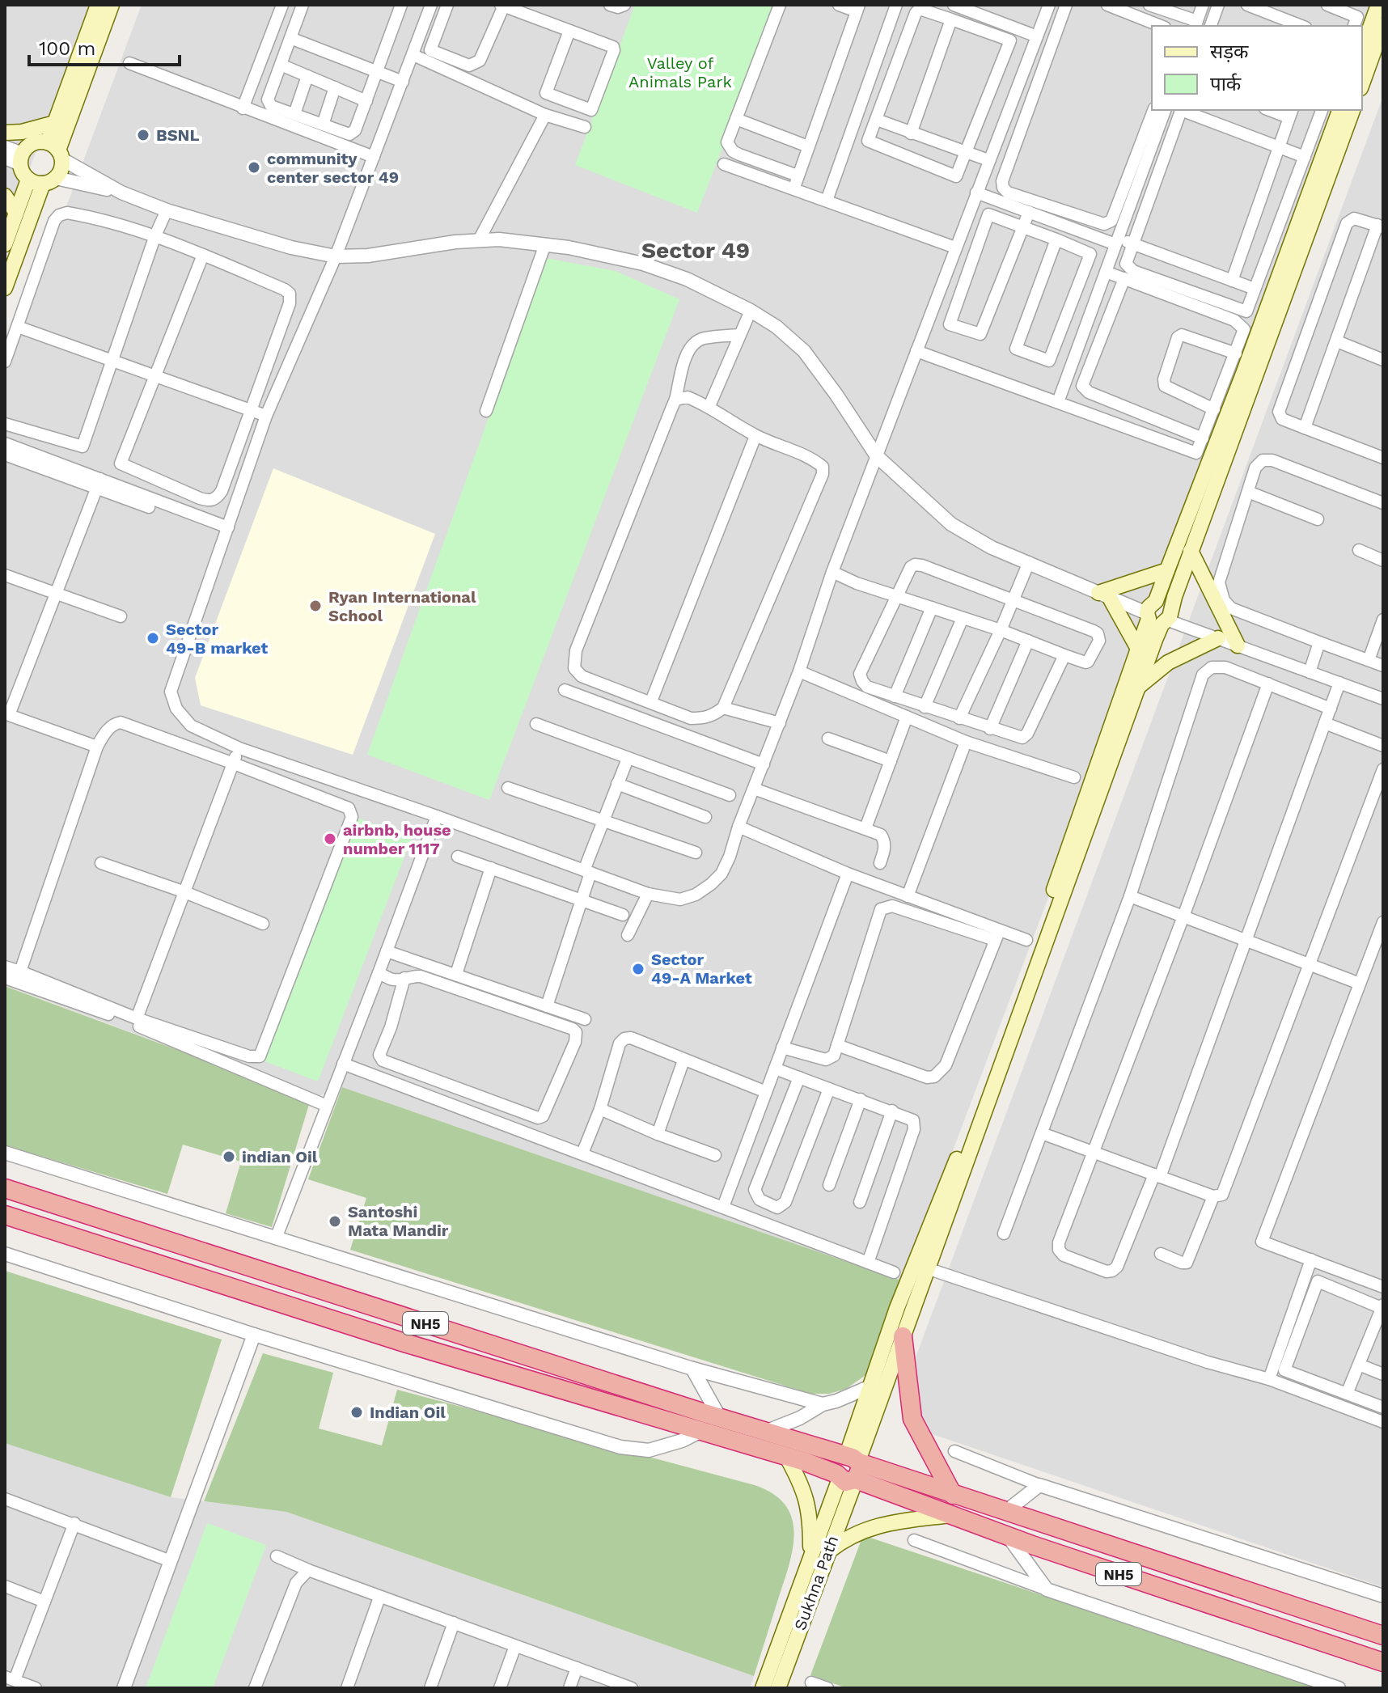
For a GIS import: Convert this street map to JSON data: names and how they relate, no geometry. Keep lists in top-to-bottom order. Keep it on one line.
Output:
{"streets":{"highway":["NH5"],"main road":["Sukhna Path"]},"crossings":[["NH5","Sukhna Path"]],"districts":["Sector 49"],"parks":["Valley of Animals Park"],"places":["BSNL","community center sector 49","Ryan International School","Sector 49-B market","airbnb, house number 1117","Sector 49-A Market","indian Oil","Santoshi Mata Mandir","Indian Oil"],"legend":["सड़क","पार्क"],"scale_bar":"100 m"}
